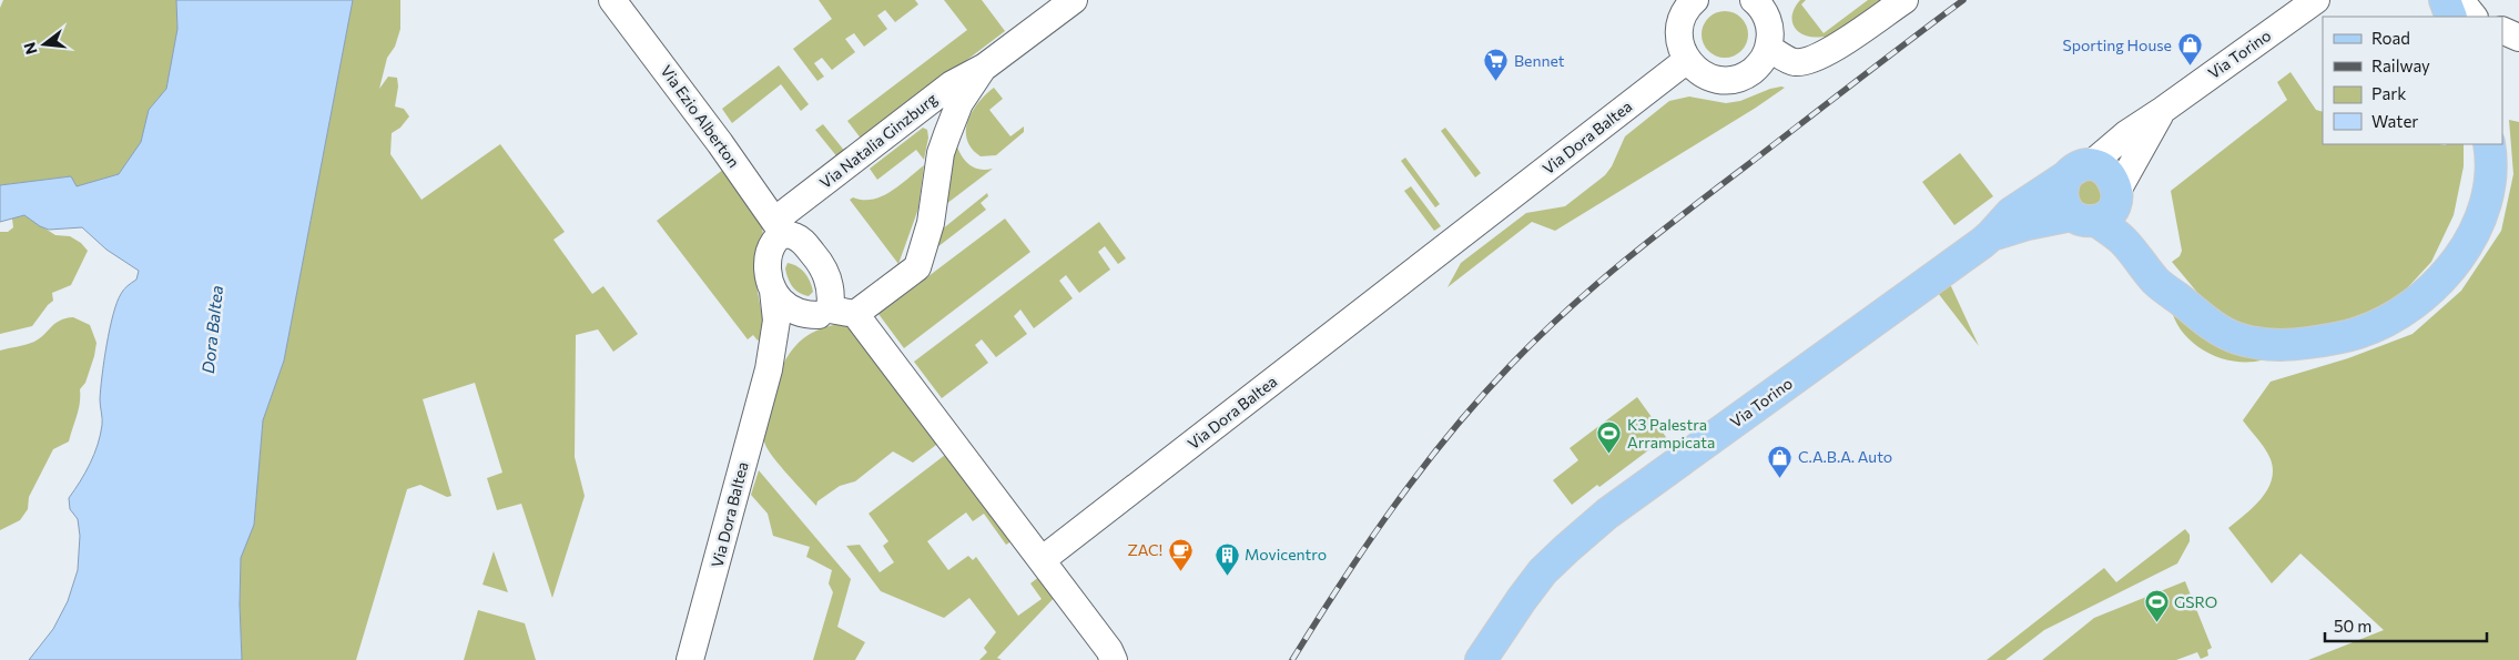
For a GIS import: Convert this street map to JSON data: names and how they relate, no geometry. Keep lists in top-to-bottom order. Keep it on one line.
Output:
{"streets":{"main road":["Via Torino"],"street":["Via Ezio Alberton","Via Dora Baltea","Via Natalia Ginzburg"]},"crossings":[["Via Ezio Alberton","Via Natalia Ginzburg"],["Via Dora Baltea","Via Natalia Ginzburg"]],"water":["Dora Baltea"],"places":{"shop":["Sporting House","C.A.B.A. Auto"],"supermarket":["Bennet"],"sports":["K3 Palestra Arrampicata","GSRO"],"cafe":["ZAC!"],"building":["Movicentro"]},"legend":["Road","Railway","Park","Water"],"scale_bar":"50 m","north":"left"}
